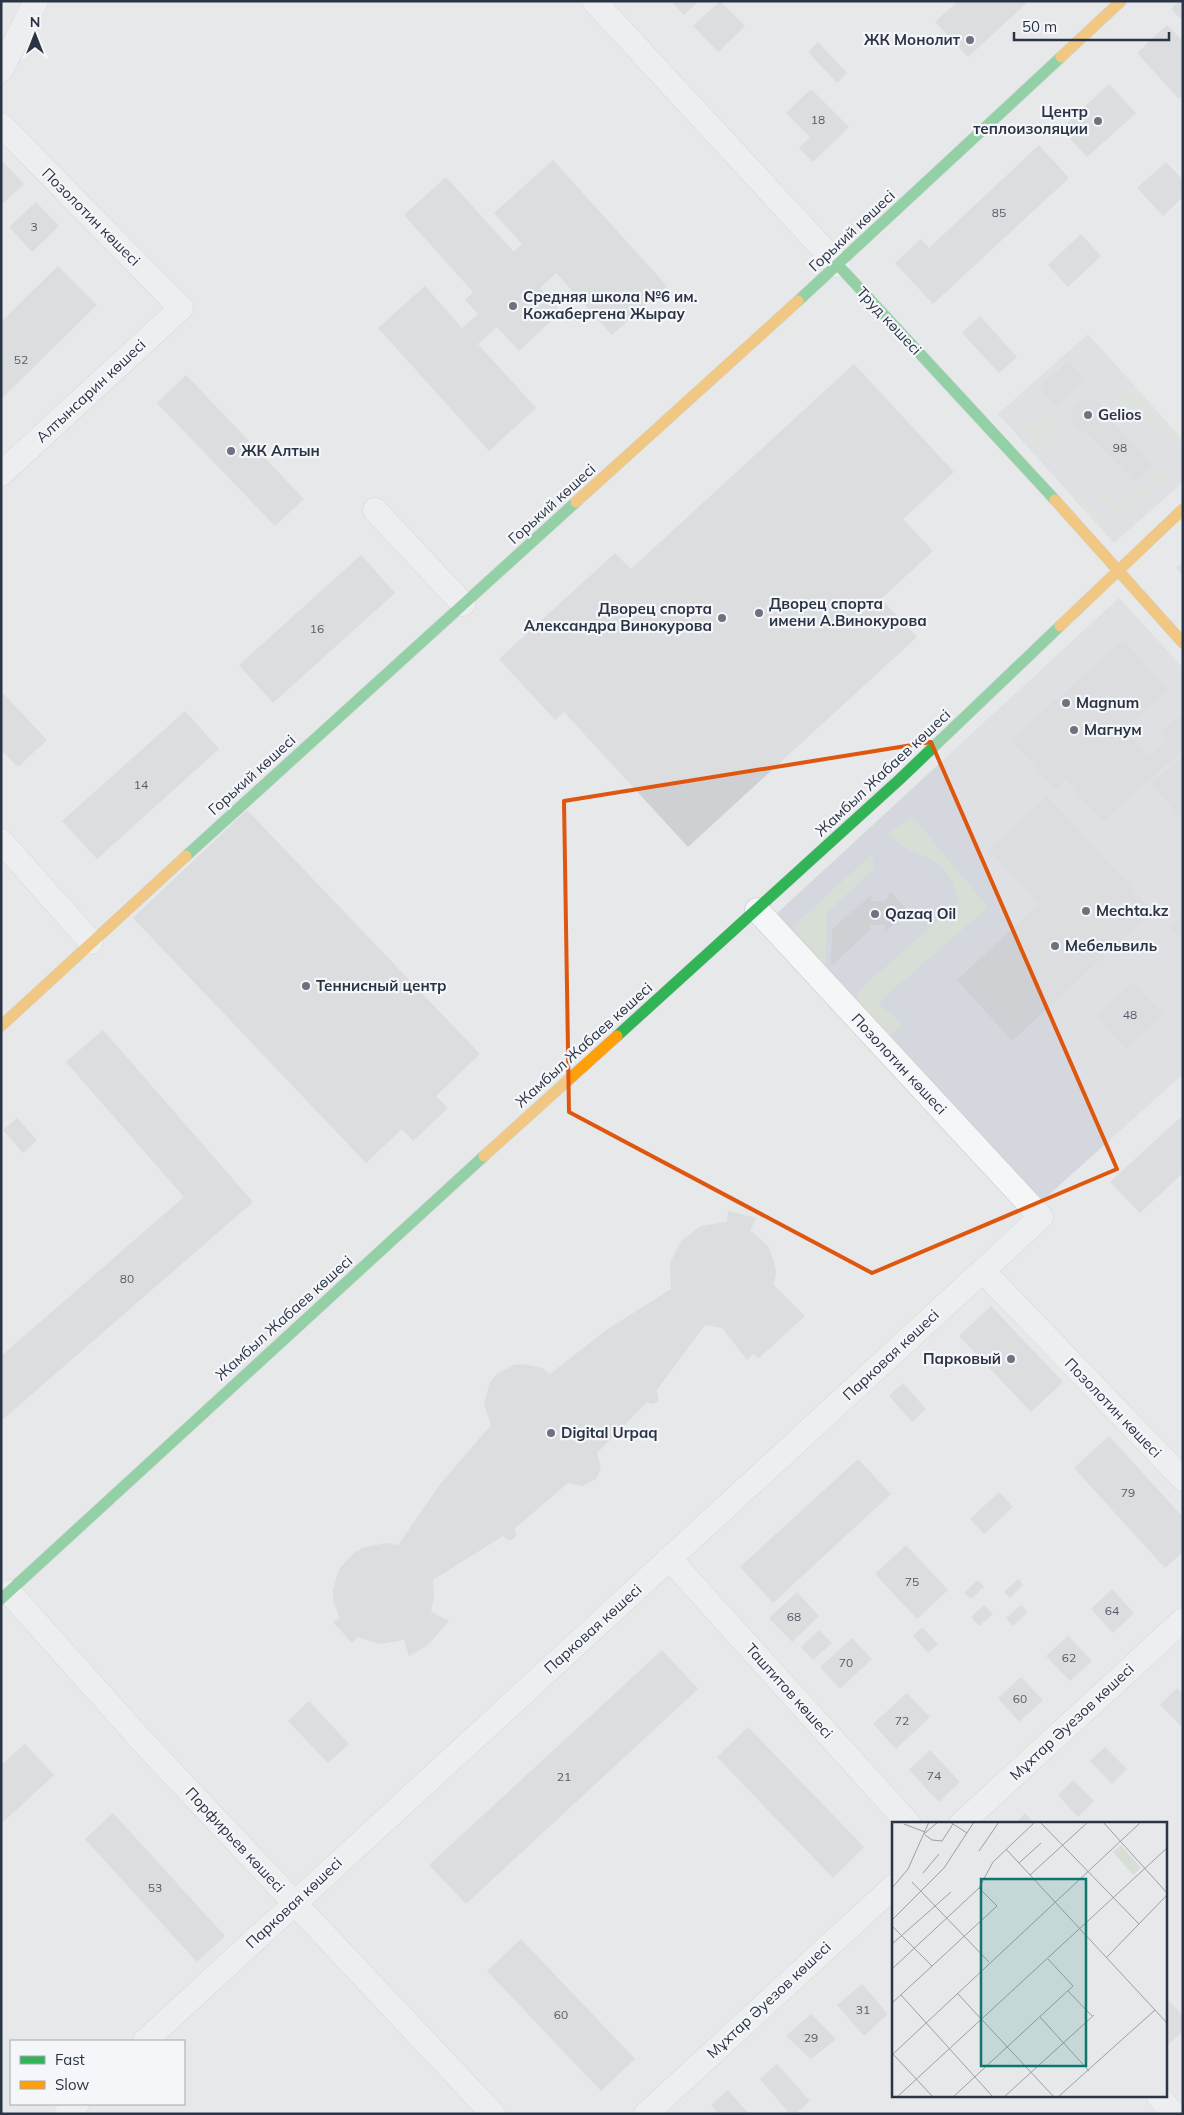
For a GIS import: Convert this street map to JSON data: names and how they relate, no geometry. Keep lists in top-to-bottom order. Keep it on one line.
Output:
{"streets":{"street":["Позолотин көшесі","Горький көшесі","Труд көшесі","Алтынсарин көшесі","Жамбыл Жабаев көшесі","Парковая көшесі","Таштитов көшесі","Мұхтар Әуезов көшесі","Порфирьев көшесі"]},"crossings":[["Позолотин көшесі","Алтынсарин көшесі"],["Позолотин көшесі","Жамбыл Жабаев көшесі"],["Позолотин көшесі","Парковая көшесі"],["Горький көшесі","Труд көшесі"],["Труд көшесі","Жамбыл Жабаев көшесі"],["Жамбыл Жабаев көшесі","Порфирьев көшесі"],["Парковая көшесі","Таштитов көшесі"],["Парковая көшесі","Порфирьев көшесі"]],"places":["ЖК Монолит","Центр теплоизоляции","Средняя школа №6 им. Кожабергена Жырау","Gelios","ЖК Алтын","Дворец спорта имени А.Винокурова","Дворец спорта Александра Винокурова","Magnum","Магнум","Mechta.kz","Qazaq Oil","Мебельвиль","Теннисный центр","Парковый","Digital Urpaq"],"house_numbers":["18","85","3","52","98","16","14","48","80","79","75","64","68","62","70","60","72","74","21","53","31","60","29"],"legend":["Fast","Slow"],"scale_bar":"50 m","north":"top"}
